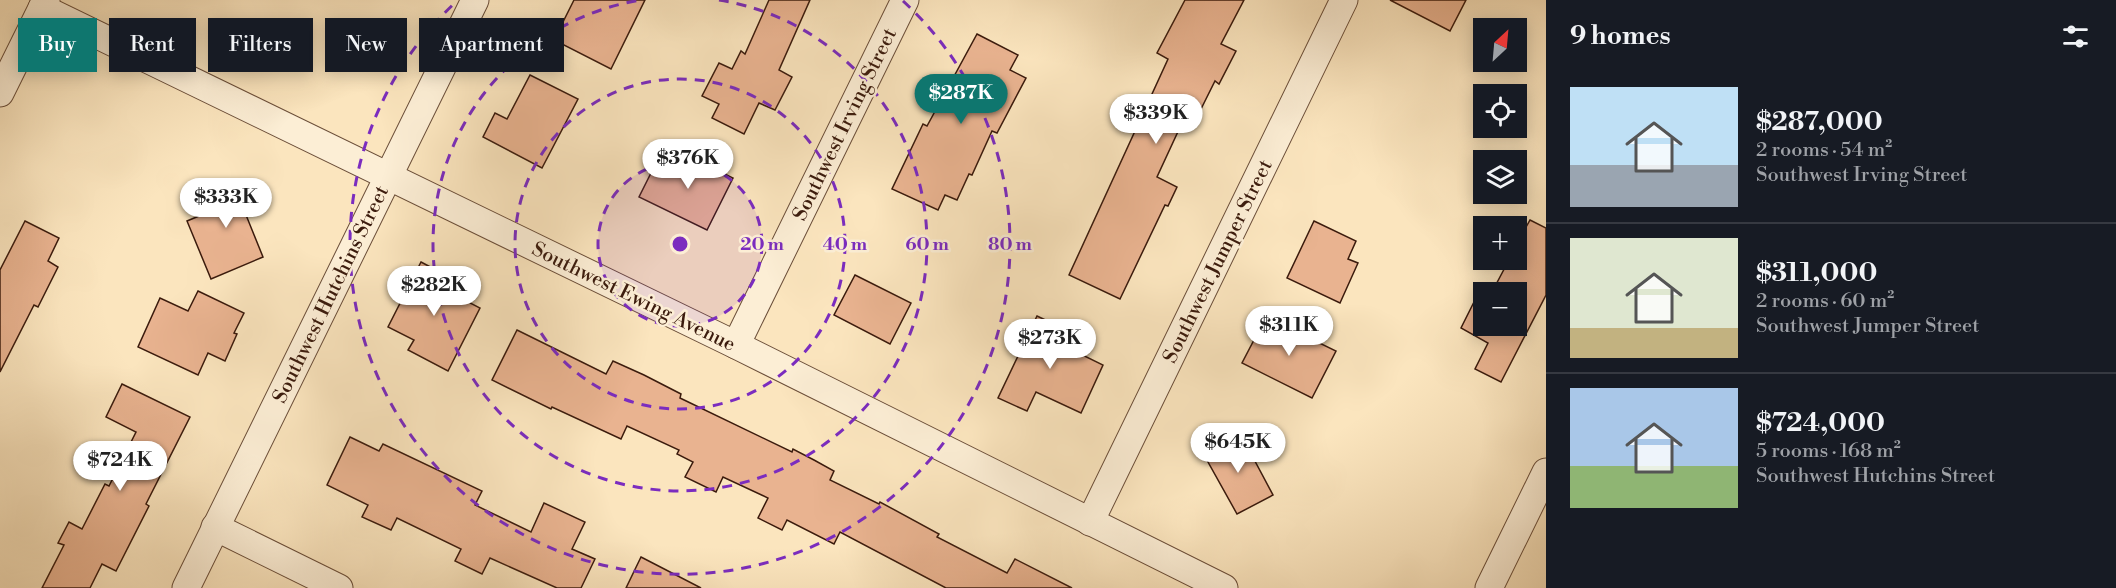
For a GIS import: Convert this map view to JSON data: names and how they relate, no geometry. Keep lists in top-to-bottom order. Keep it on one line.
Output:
{"streets":{"street":["Southwest Irving Street","Southwest Jumper Street","Southwest Hutchins Street","Southwest Ewing Avenue"]},"crossings":[["Southwest Irving Street","Southwest Ewing Avenue"],["Southwest Jumper Street","Southwest Ewing Avenue"],["Southwest Hutchins Street","Southwest Ewing Avenue"]],"north":"top right","page":{"heading":"9 homes","map_buttons":["+","−"],"chip":["Buy","Rent","Filters","New","Apartment"],"list":[{"name":"$287,000","note":"2 rooms · 54 m² · Southwest Irving Street"},{"name":"$311,000","note":"2 rooms · 60 m² · Southwest Jumper Street"},{"name":"$724,000","note":"5 rooms · 168 m² · Southwest Hutchins Street"}],"price":["$287K","$339K","$376K","$333K","$282K","$311K","$273K","$645K","$724K"]},"rings":["20 m","40 m","60 m","80 m"]}
